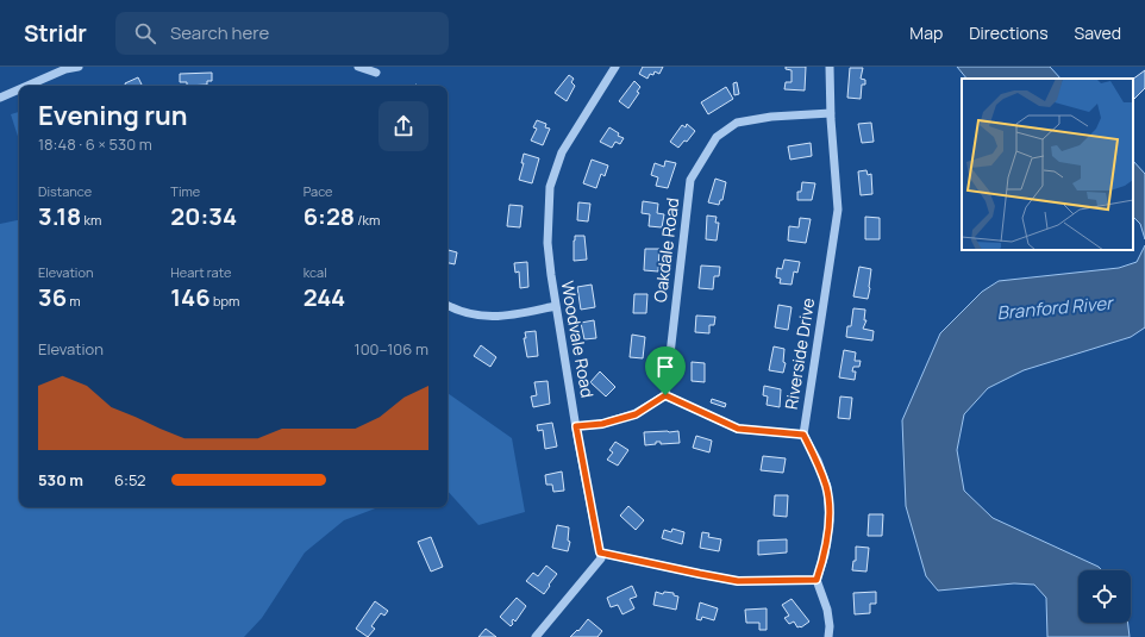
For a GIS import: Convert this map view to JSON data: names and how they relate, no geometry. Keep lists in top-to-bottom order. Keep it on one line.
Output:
{"streets":{"street":["Oakdale Road","Woodvale Road","Riverside Drive"]},"crossings":[["Oakdale Road","Riverside Drive"]],"water":["Branford River"],"page":{"header":"Stridr","search":"Search here","nav":["Map","Directions","Saved"],"heading":["Evening run","18:48 · 6 × 530 m"],"stats":[["Distance","3.18 km"],["Time","20:34"],["Pace","6:28 /km"],["Elevation","36 m"],["Heart rate","146 bpm"],["kcal","244"]],"chart":["Elevation","100–106 m"],"list":[{"name":"530 m","note":"6:52"}]}}
